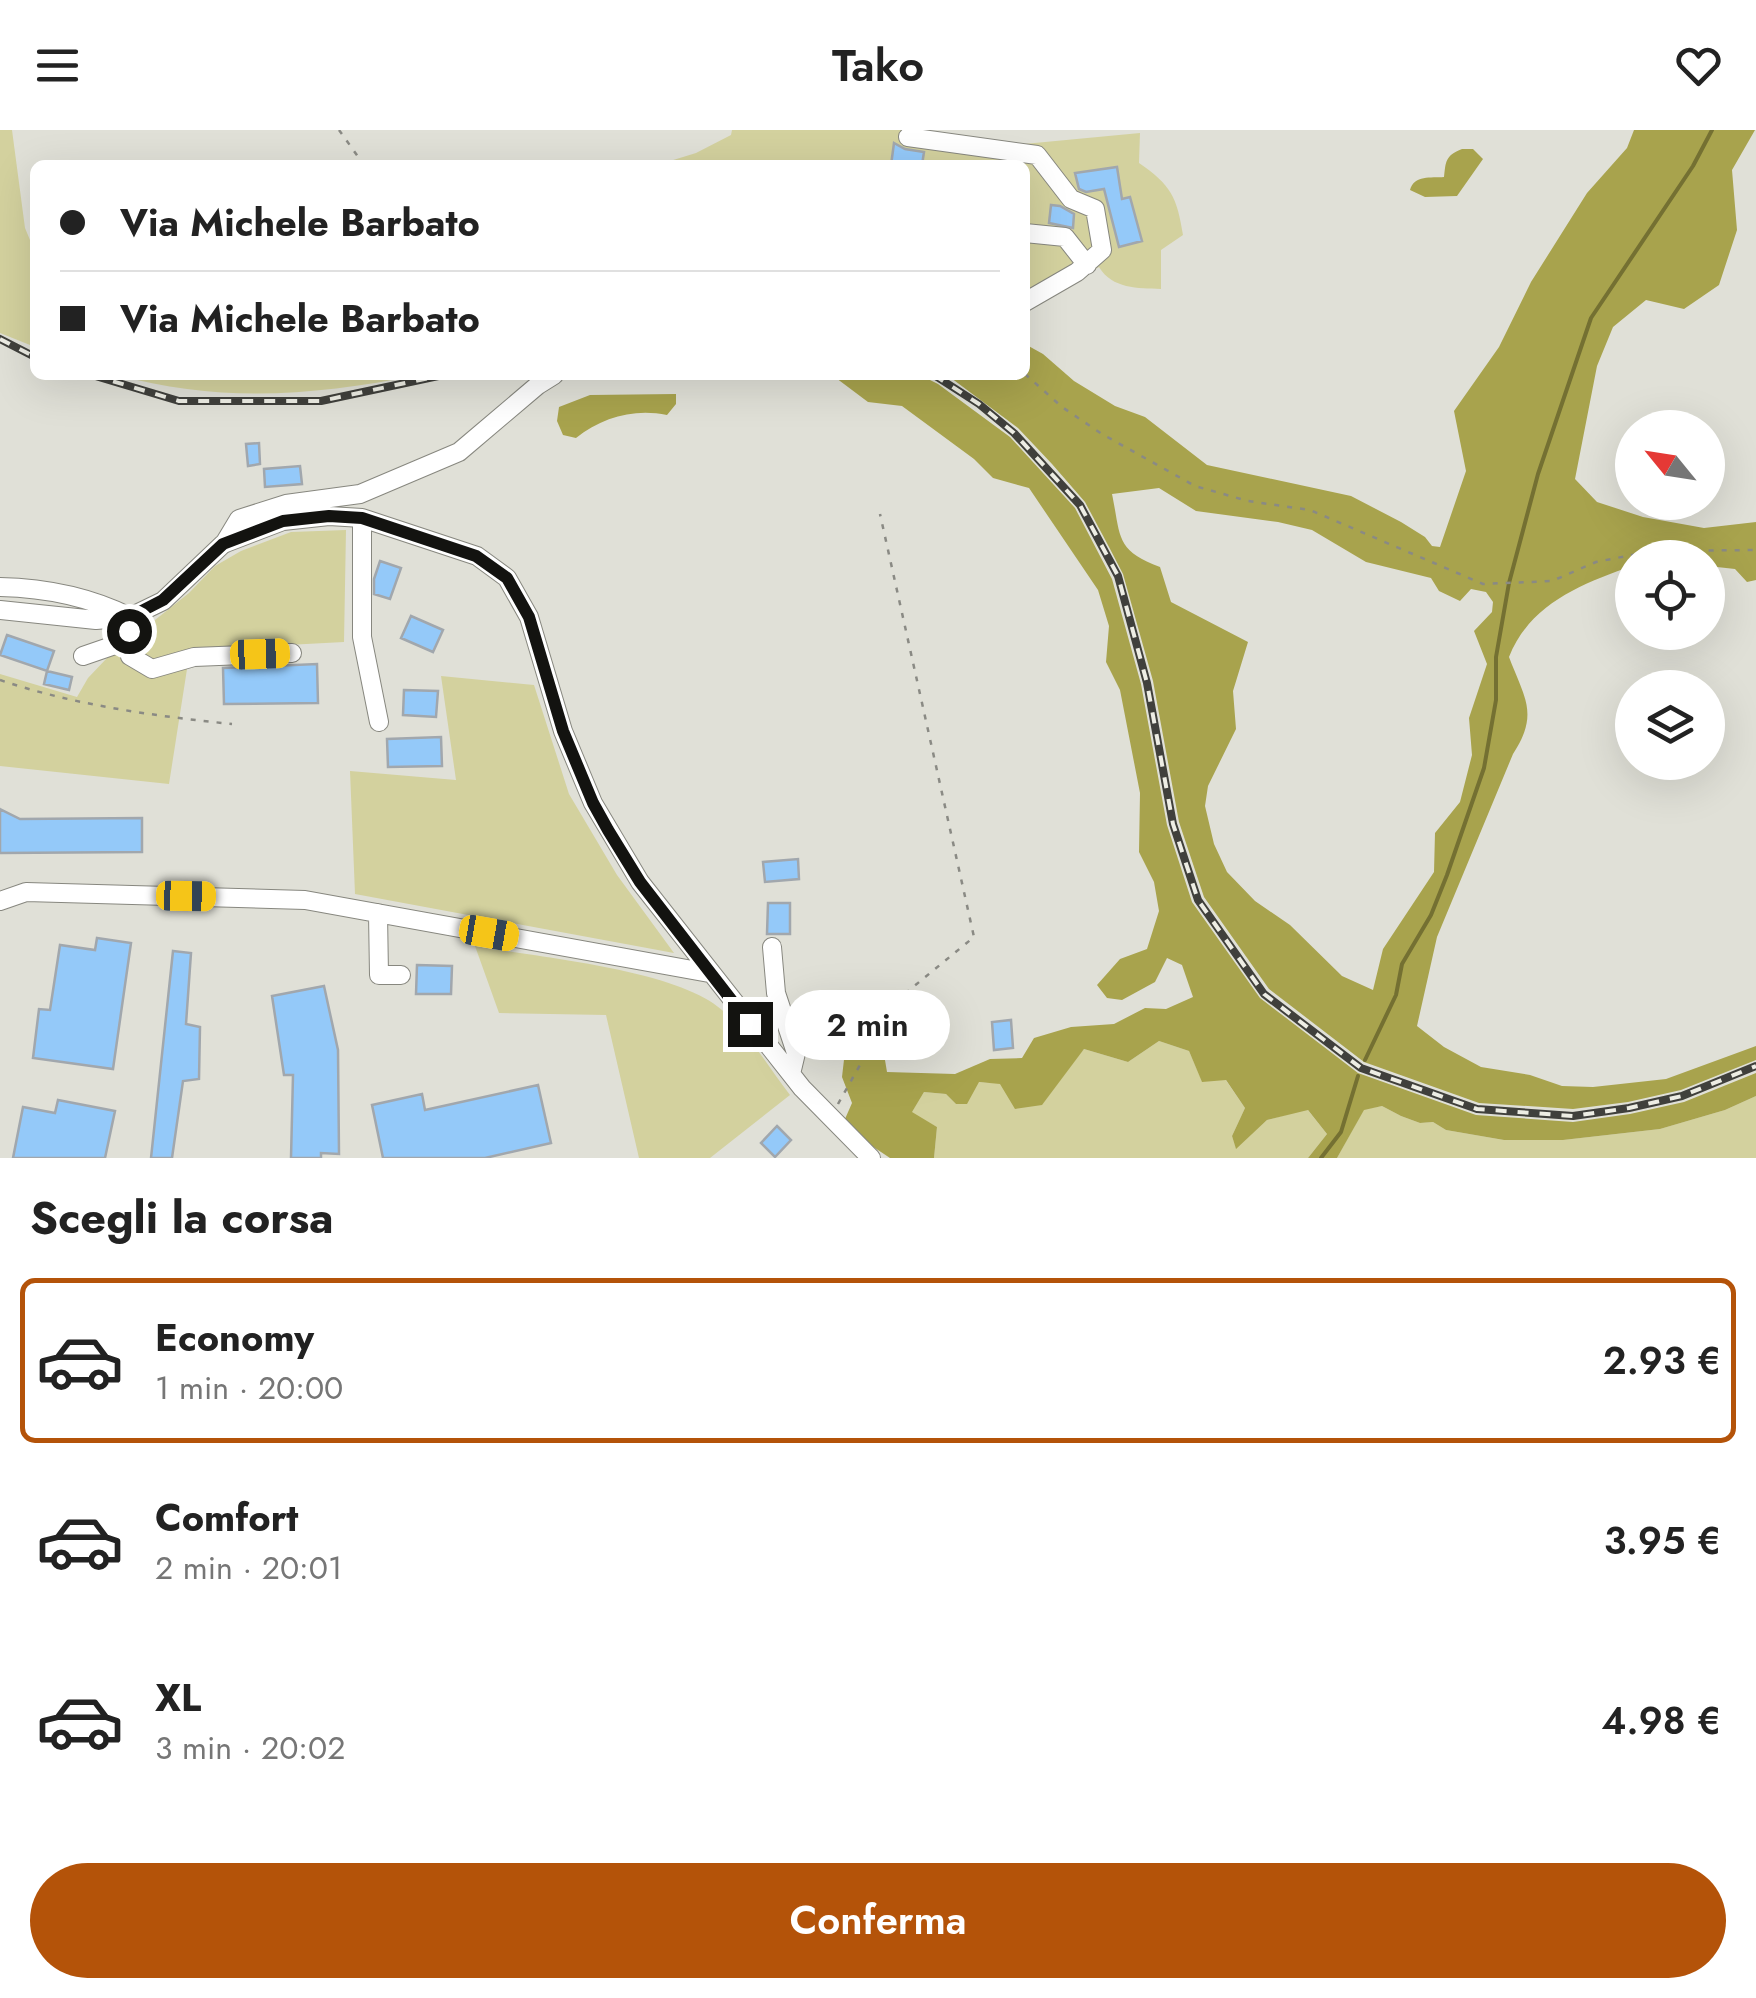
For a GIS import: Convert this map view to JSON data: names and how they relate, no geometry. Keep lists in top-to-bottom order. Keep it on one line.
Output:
{"north":"top left","page":{"header":"Tako","banner":["Via Michele Barbato","Via Michele Barbato"],"bubble":"2 min","heading":"Scegli la corsa","list":[{"name":"Economy","note":"1 min · 20:00","value":"2.93 €"},{"name":"Comfort","note":"2 min · 20:01","value":"3.95 €"},{"name":"XL","note":"3 min · 20:02","value":"4.98 €"}],"buttons":"Conferma"}}
